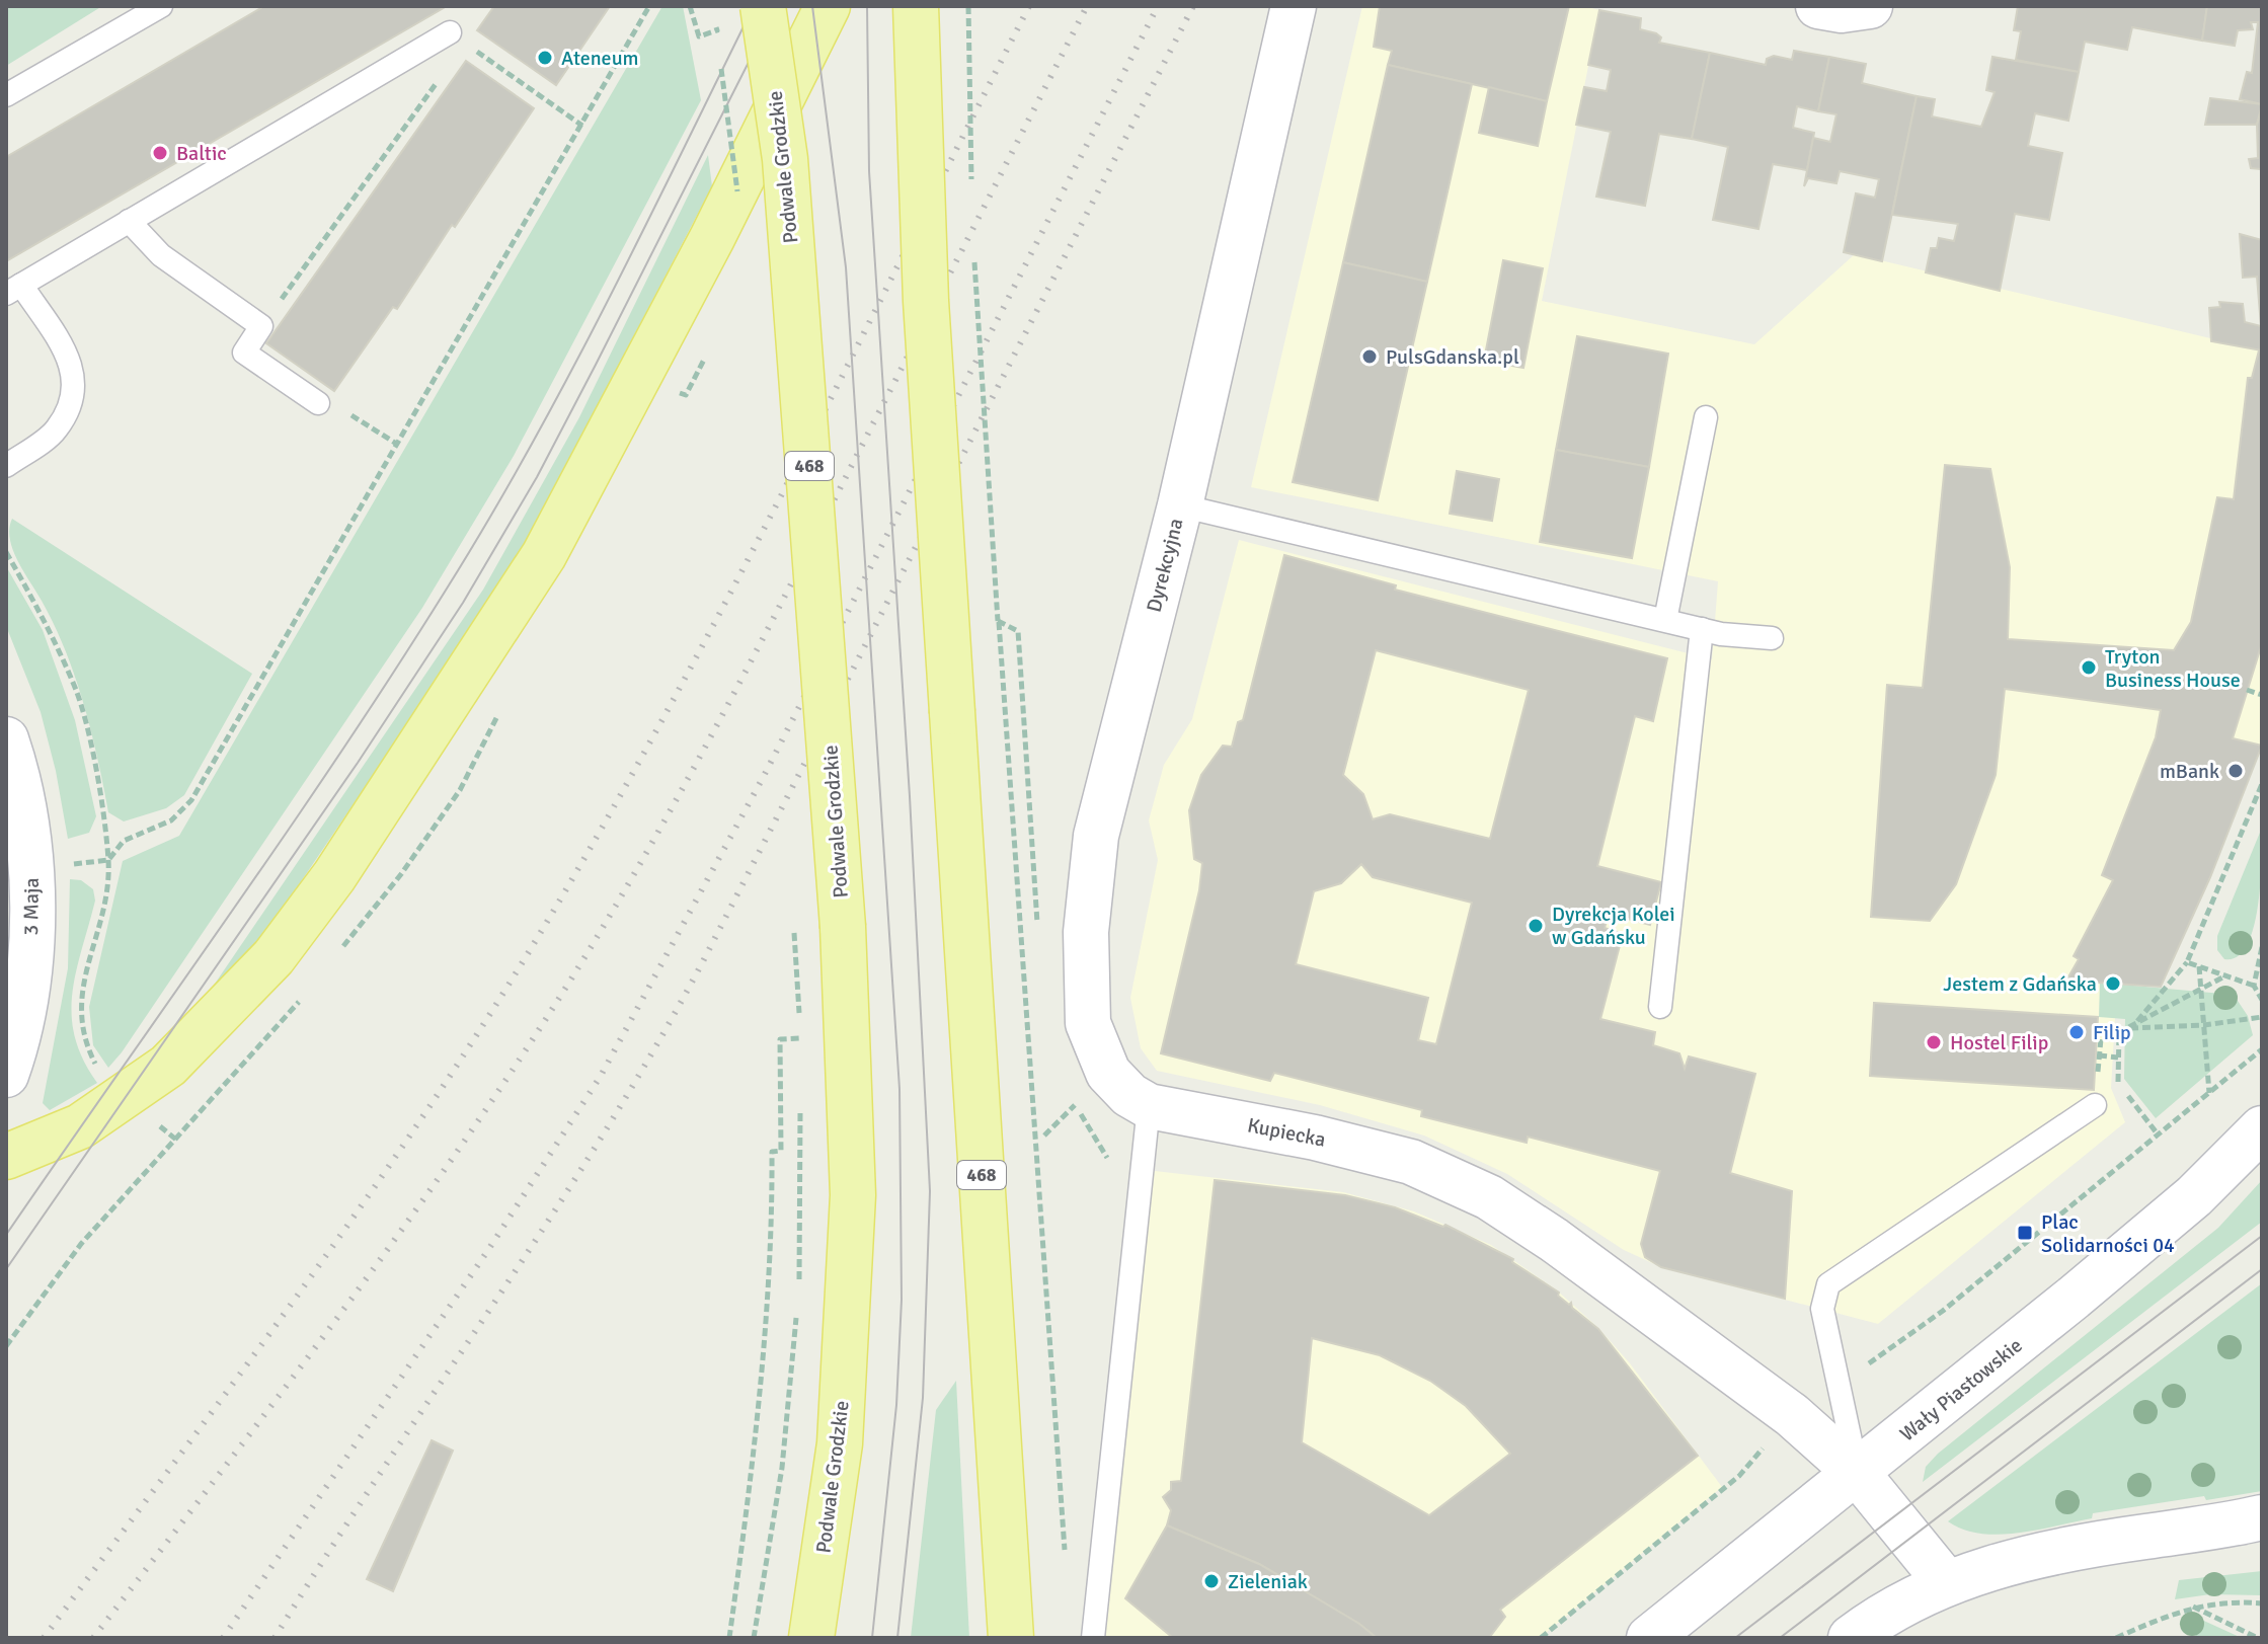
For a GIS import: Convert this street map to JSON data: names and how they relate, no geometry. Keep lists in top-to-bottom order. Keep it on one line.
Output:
{"streets":{"main road":["Podwale Grodzkie","468"],"street":["Dyrekcyjna","3 Maja","Kupiecka","Wały Piastowskie"]},"crossings":[["Dyrekcyjna","Kupiecka"],["Kupiecka","Wały Piastowskie"]],"places":{"other":["Ateneum","Baltic","PulsGdanska.pl","Tryton Business House","mBank","Dyrekcja Kolei w Gdańsku","Jestem z Gdańska","Filip","Hostel Filip","Zieleniak"],"transit":["Plac Solidarności 04"]}}
